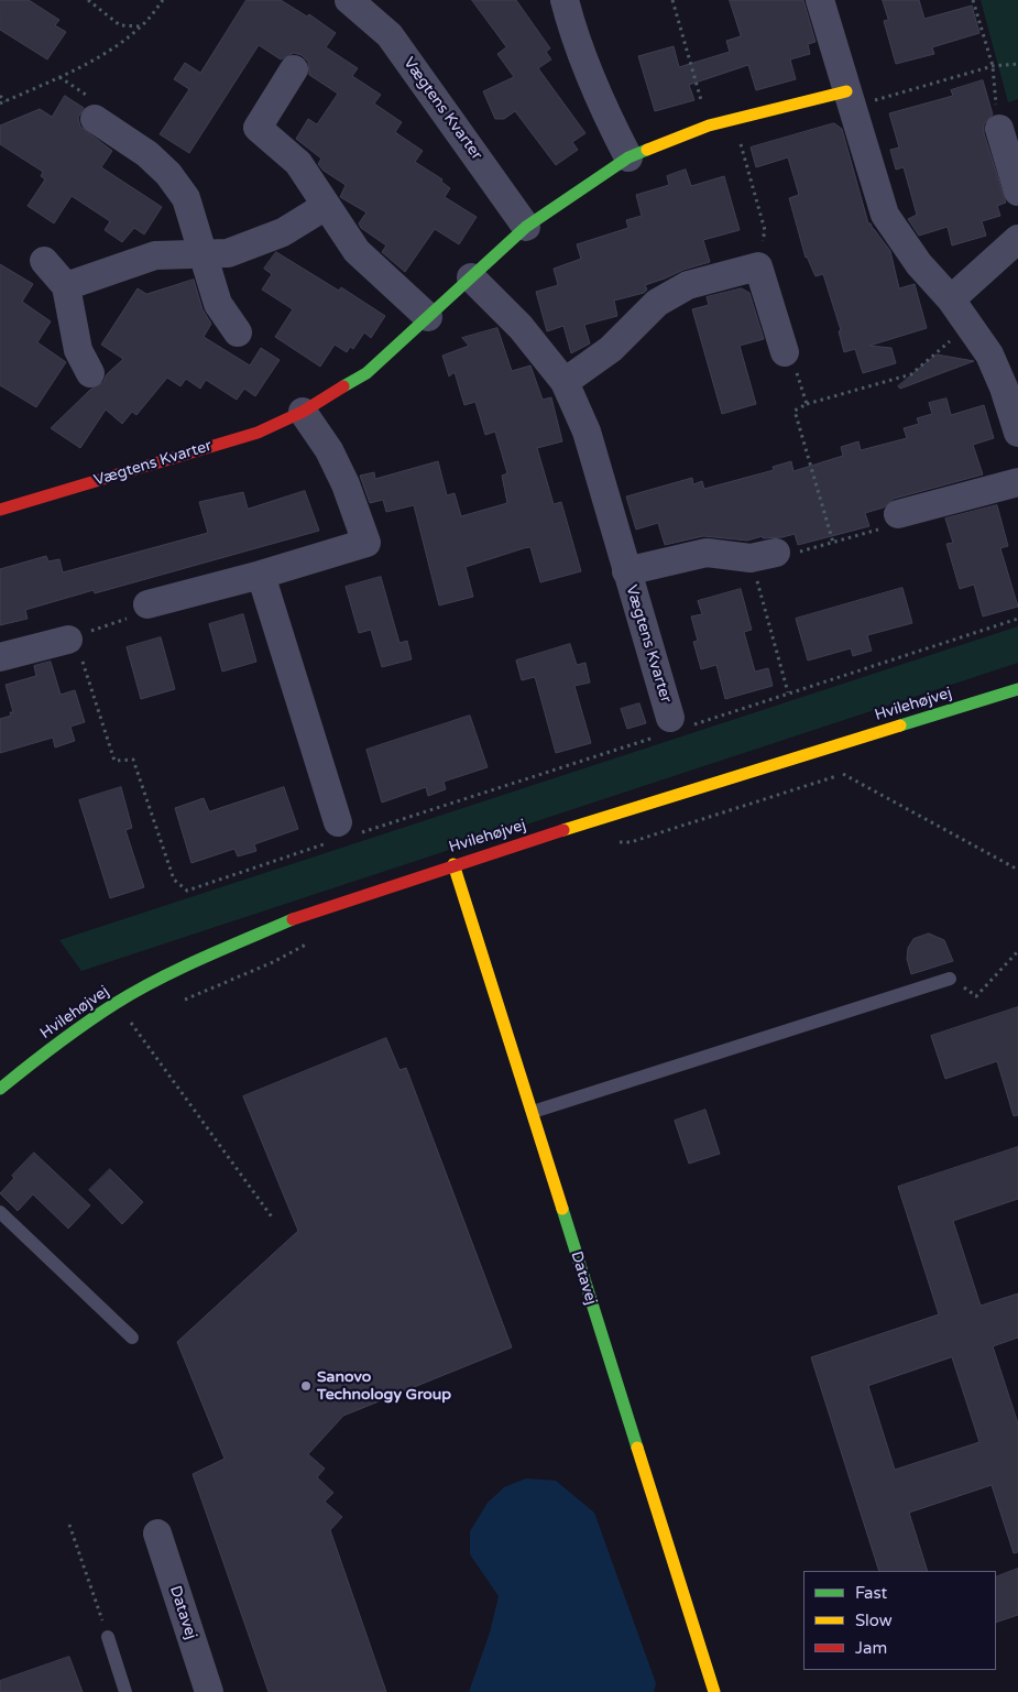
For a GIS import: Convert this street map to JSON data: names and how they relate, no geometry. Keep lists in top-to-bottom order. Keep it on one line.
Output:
{"streets":{"street":["Vægtens Kvarter","Hvilehøjvej","Datavej"]},"crossings":[["Hvilehøjvej","Datavej"]],"places":["Sanovo Technology Group"],"legend":["Fast","Slow","Jam"]}
